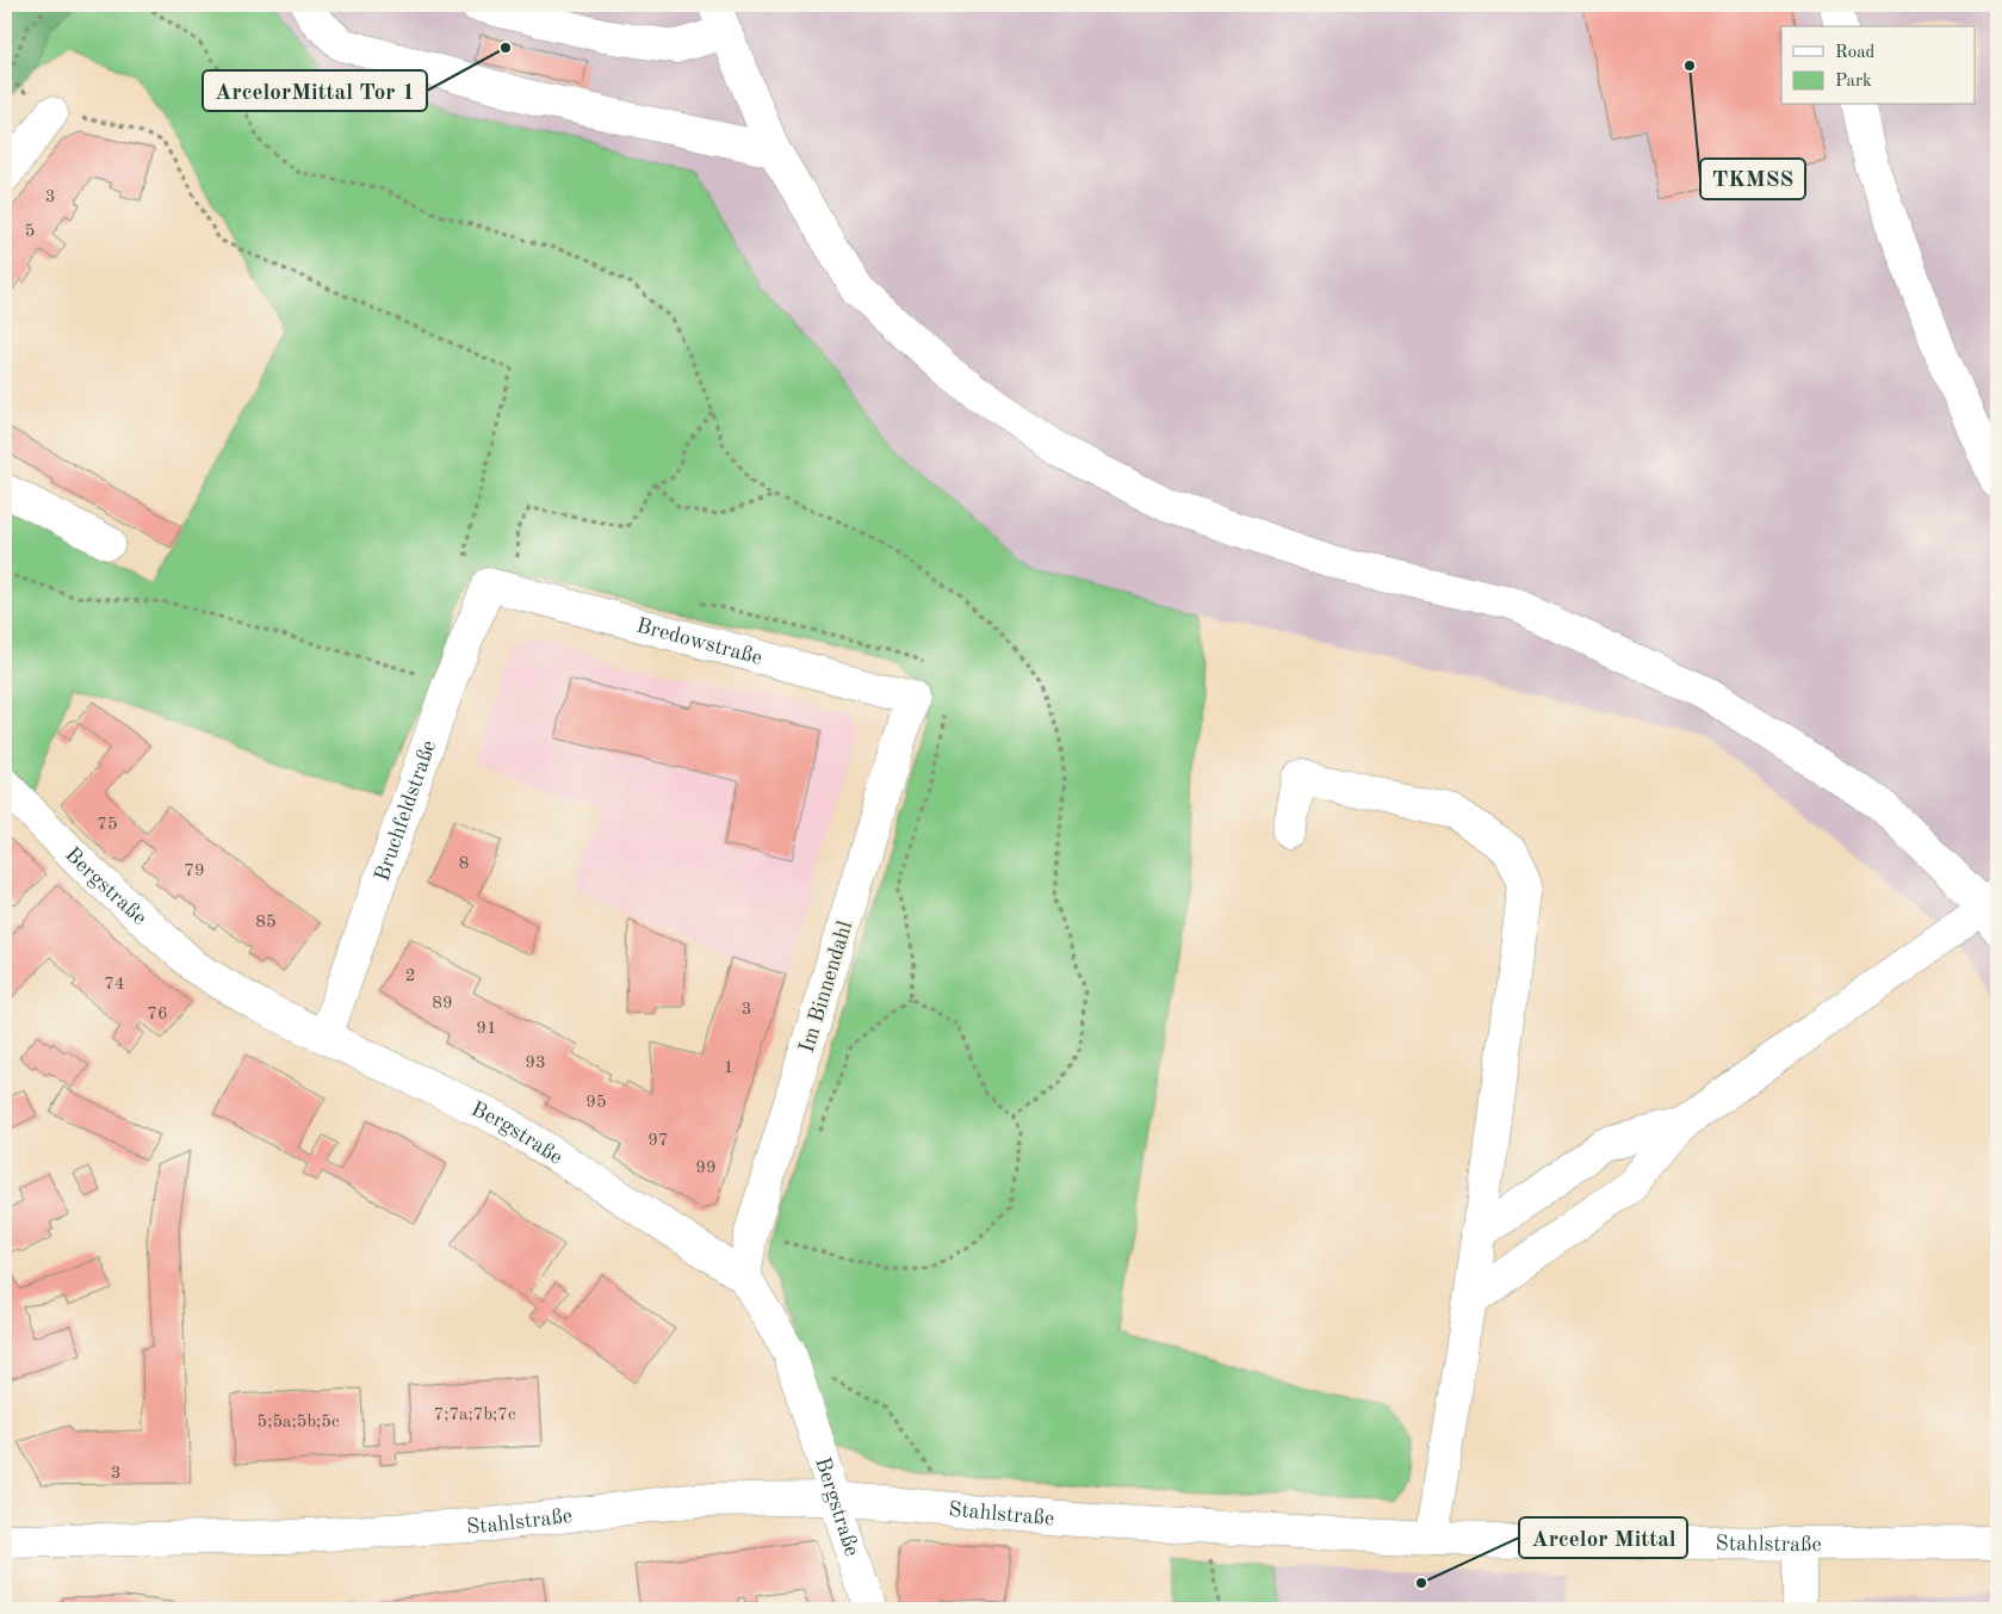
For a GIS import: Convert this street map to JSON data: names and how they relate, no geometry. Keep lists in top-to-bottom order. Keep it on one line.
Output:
{"streets":{"street":["Bredowstraße","Bruchfeldstraße","Bergstraße","Im Binnendahl","Stahlstraße"]},"crossings":[["Bredowstraße","Bruchfeldstraße"],["Bredowstraße","Im Binnendahl"],["Bruchfeldstraße","Bergstraße"],["Bergstraße","Im Binnendahl"],["Bergstraße","Stahlstraße"]],"places":["ArcelorMittal Tor 1","TKMSS","Arcelor Mittal"],"house_numbers":["3","5","75","8","79","85","2","74","89","3","76","91","93","1","95","97","99","7;7a;7b;7c","5;5a;5b;5c","3"],"legend":["Road","Park"]}
